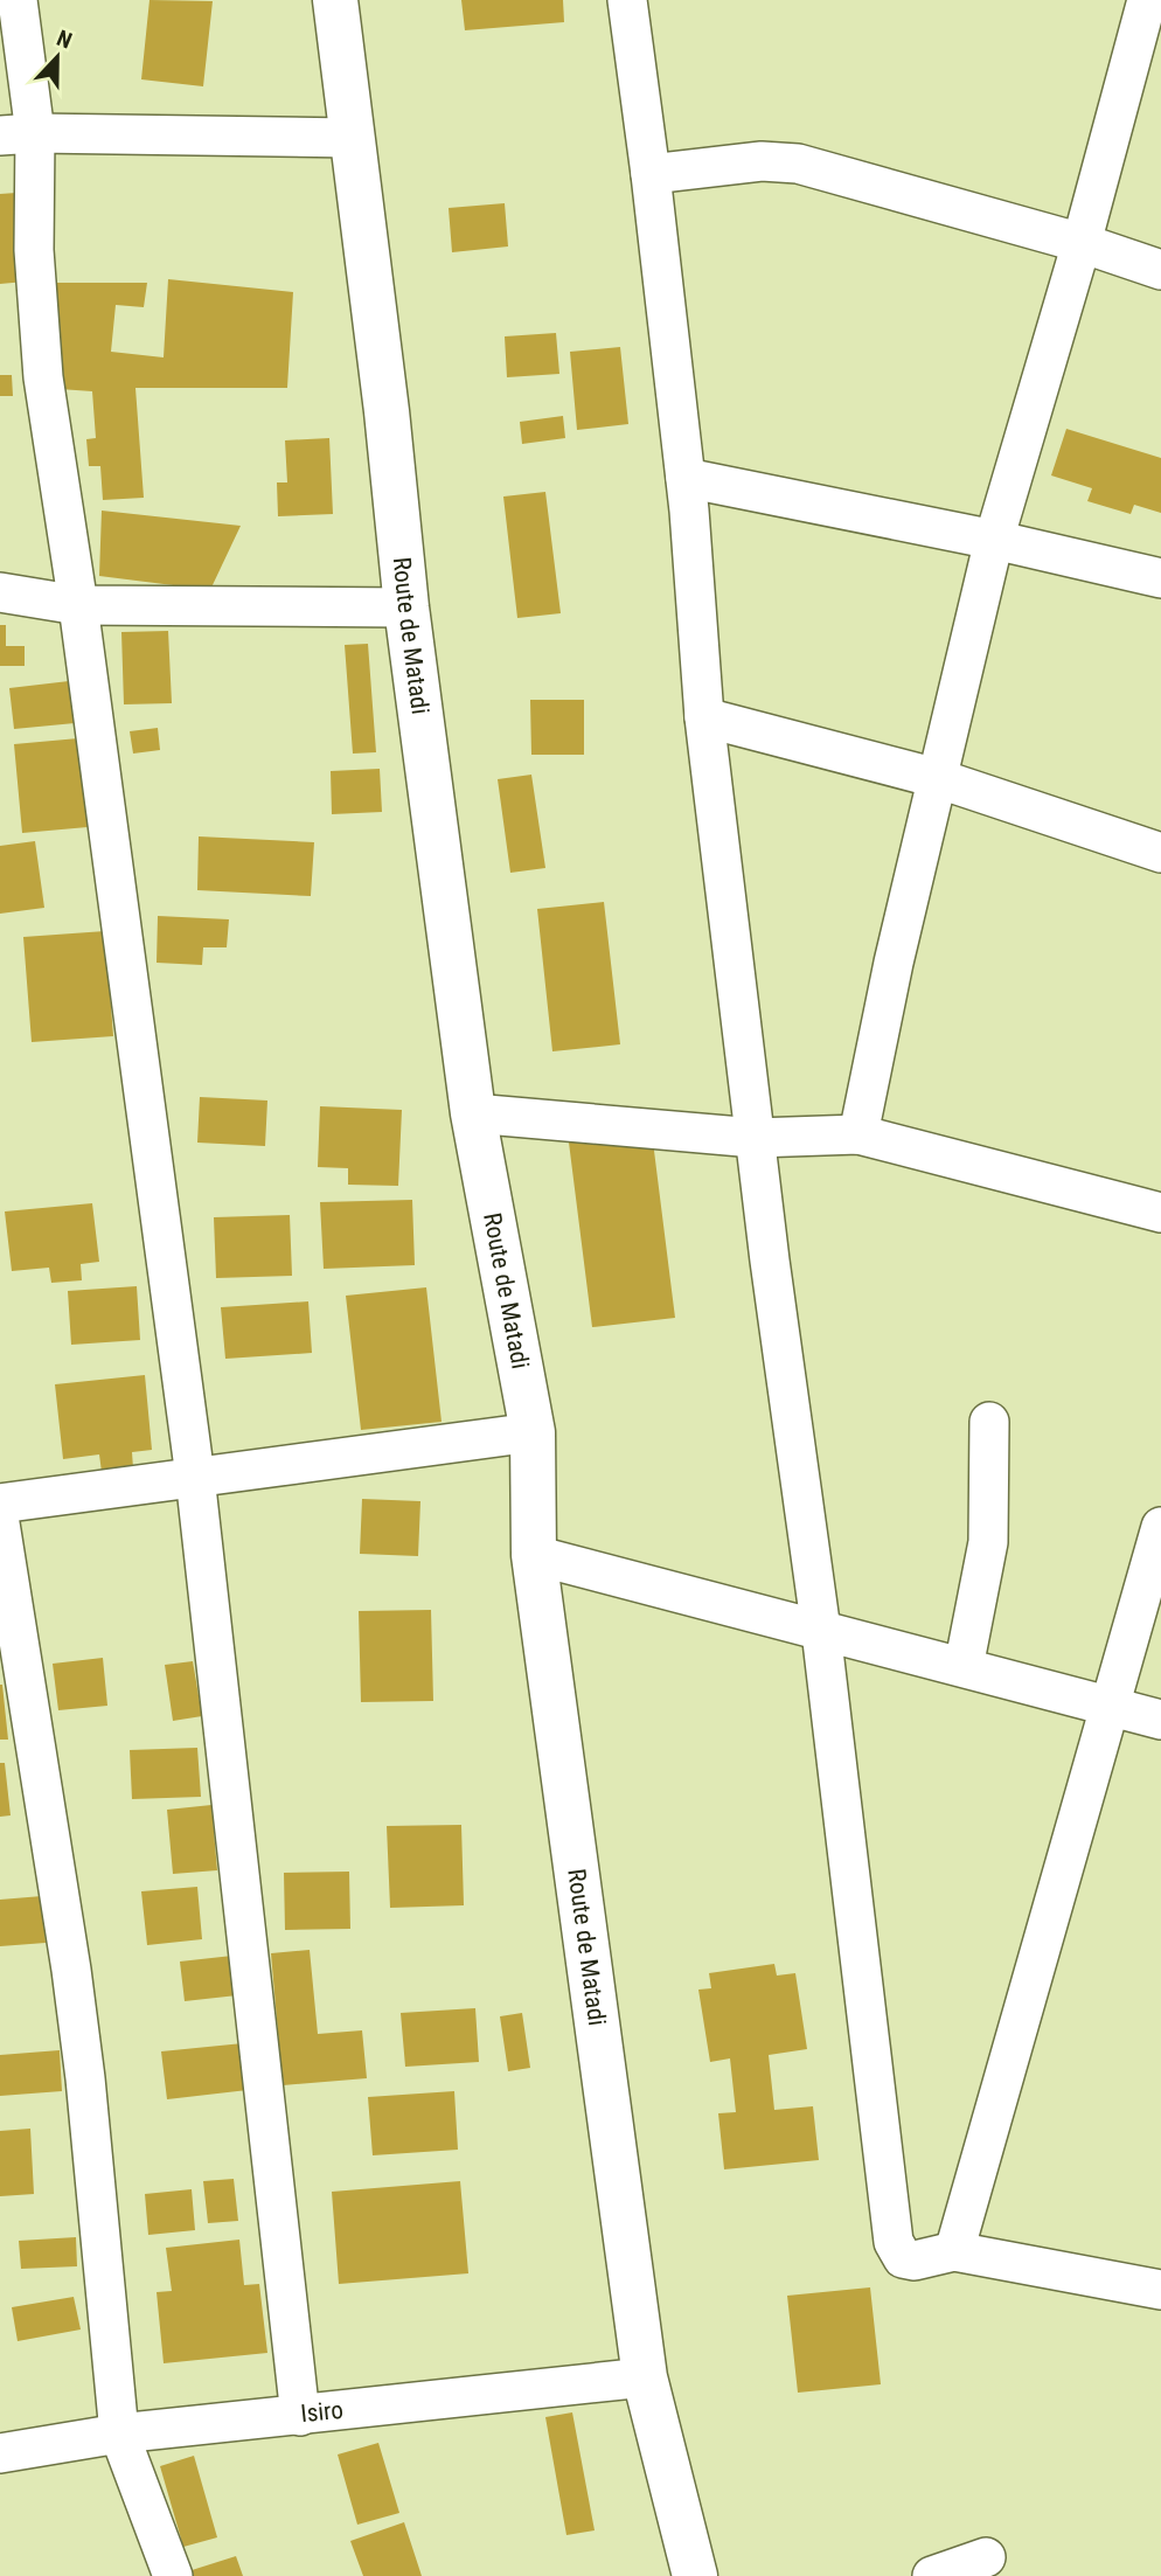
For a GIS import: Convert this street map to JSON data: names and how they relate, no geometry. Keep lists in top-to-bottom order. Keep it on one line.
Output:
{"streets":{"main road":["Route de Matadi"],"street":["Isiro"]},"crossings":[["Route de Matadi","Isiro"]],"north":"top"}
